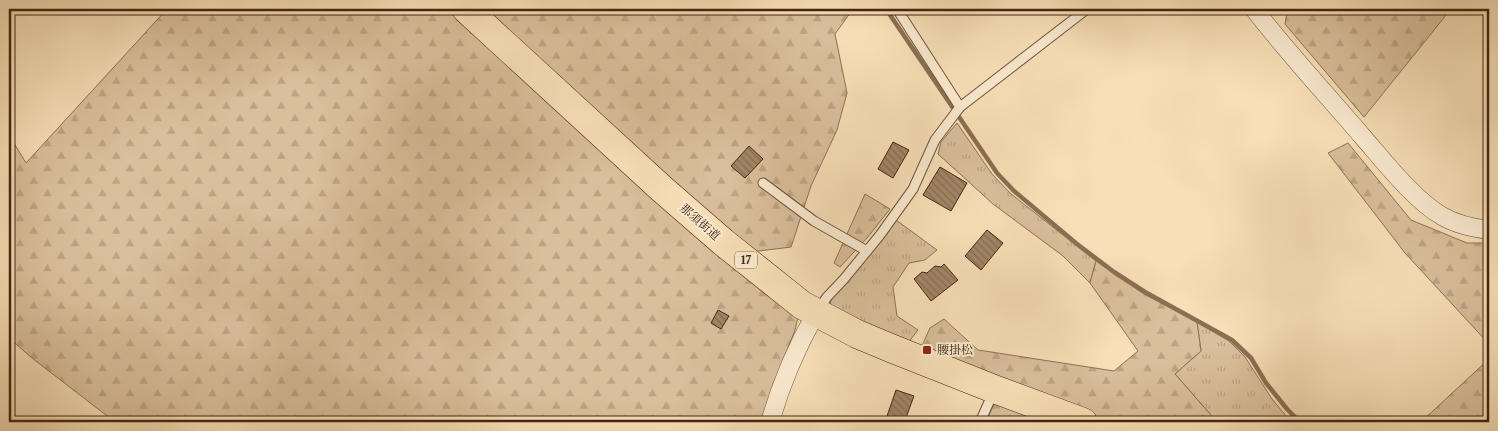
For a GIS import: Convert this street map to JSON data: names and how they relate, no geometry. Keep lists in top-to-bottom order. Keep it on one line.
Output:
{"streets":{"main road":["那須街道","17"]},"places":{"transit":["腰掛松"]}}
